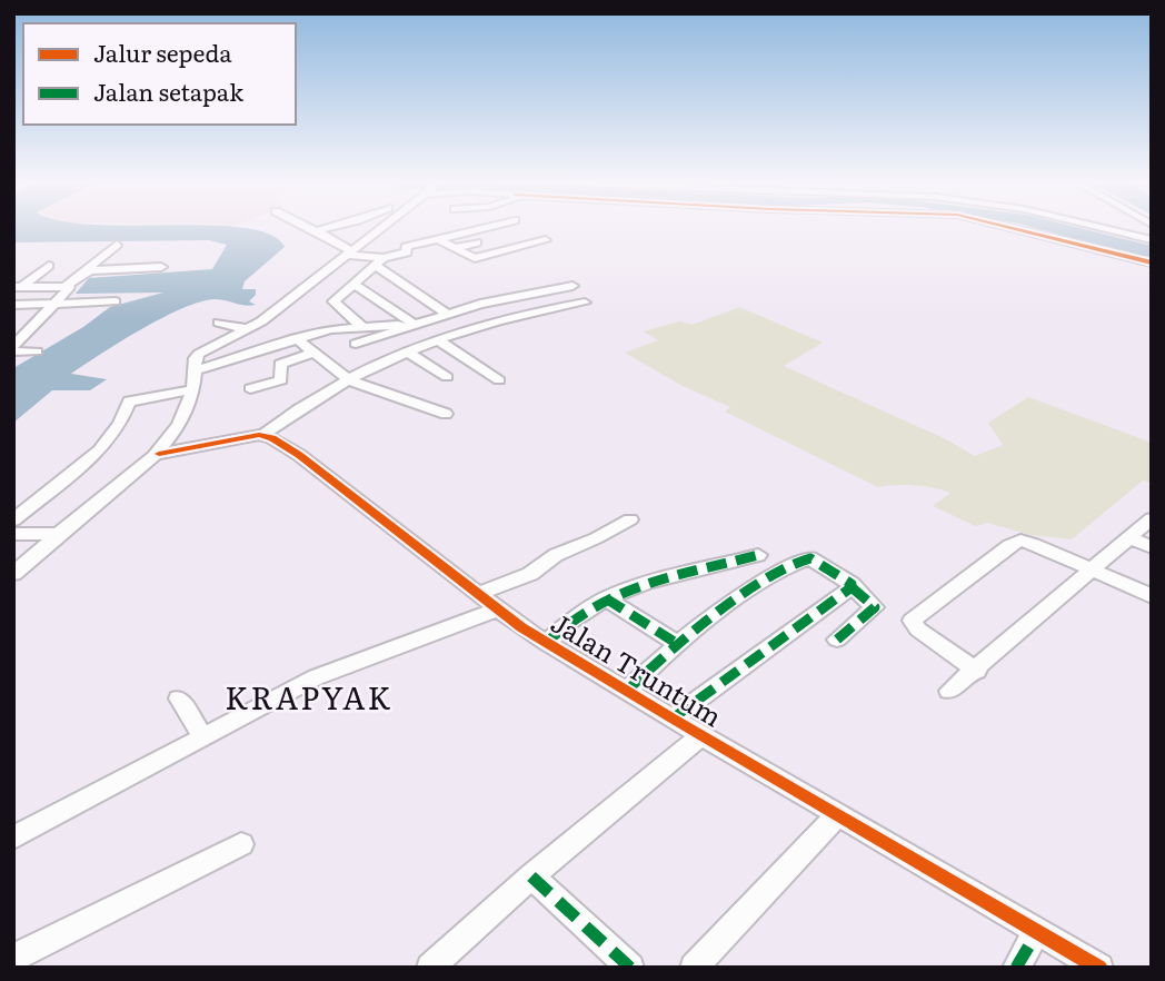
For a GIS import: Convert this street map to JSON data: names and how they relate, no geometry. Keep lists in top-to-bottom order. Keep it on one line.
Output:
{"streets":{"street":["Jalan Truntum"]},"districts":["KRAPYAK"],"legend":["Jalur sepeda","Jalan setapak"]}
